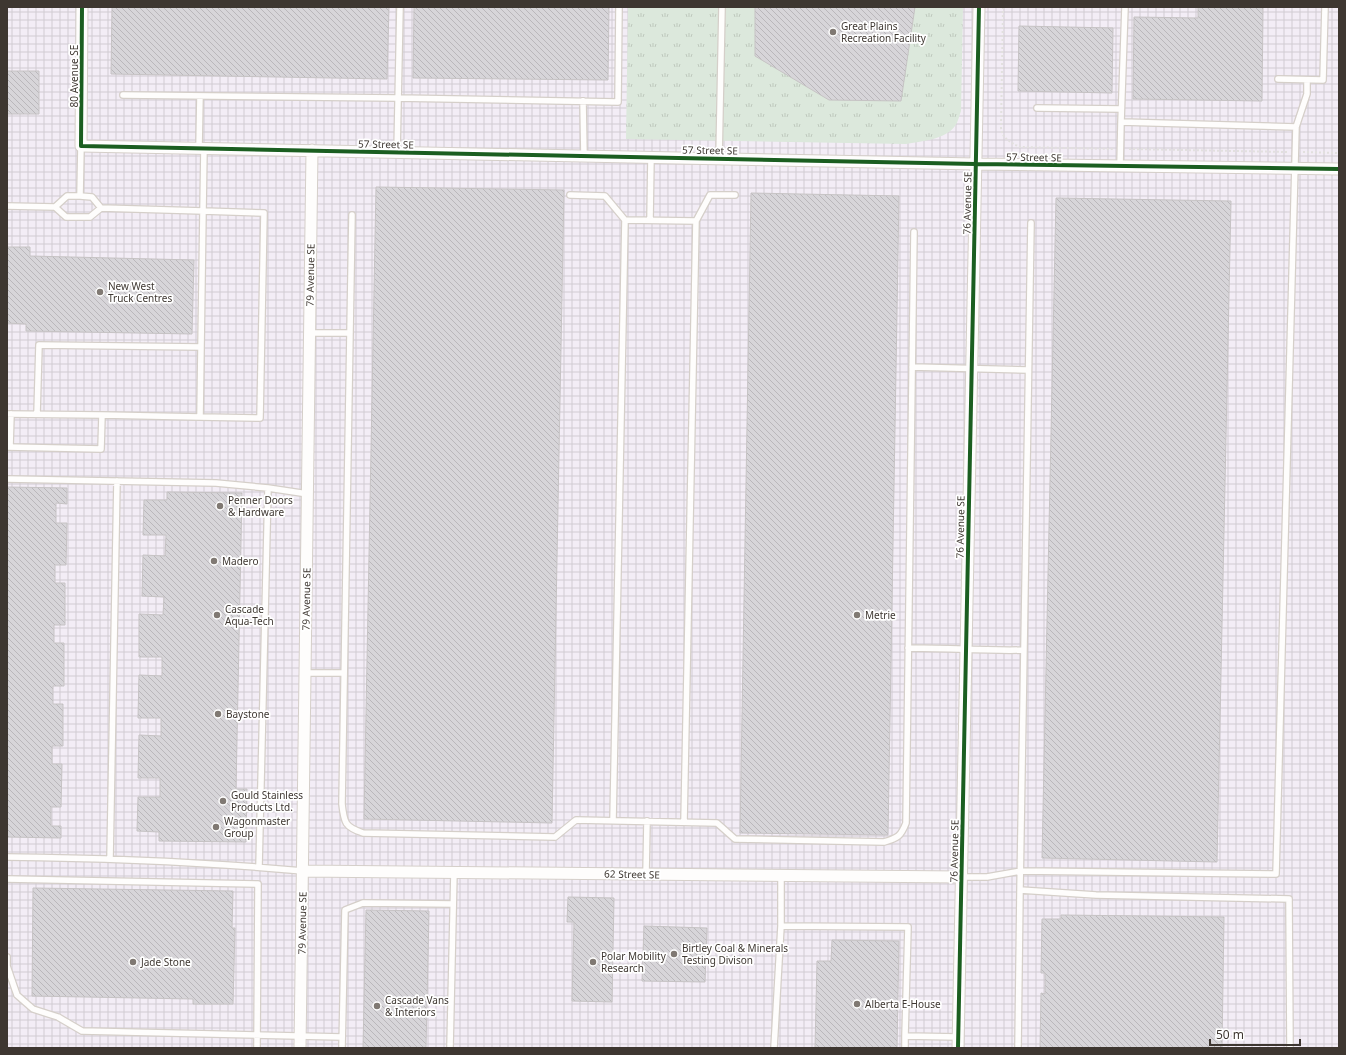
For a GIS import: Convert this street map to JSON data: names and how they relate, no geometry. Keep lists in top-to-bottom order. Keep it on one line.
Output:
{"streets":{"street":["80 Avenue SE","57 Street SE","76 Avenue SE","79 Avenue SE","62 Street SE"]},"crossings":[["80 Avenue SE","57 Street SE"],["57 Street SE","76 Avenue SE"],["57 Street SE","79 Avenue SE"],["76 Avenue SE","62 Street SE"],["79 Avenue SE","62 Street SE"]],"places":["Great Plains Recreation Facility","New West Truck Centres","Penner Doors & Hardware","Madero","Cascade Aqua-Tech","Metrie","Baystone","Gould Stainless Products Ltd.","Wagonmaster Group","Birtley Coal & Minerals Testing Divison","Jade Stone","Polar Mobility Research","Alberta E-House","Cascade Vans & Interiors"],"scale_bar":"50 m"}
